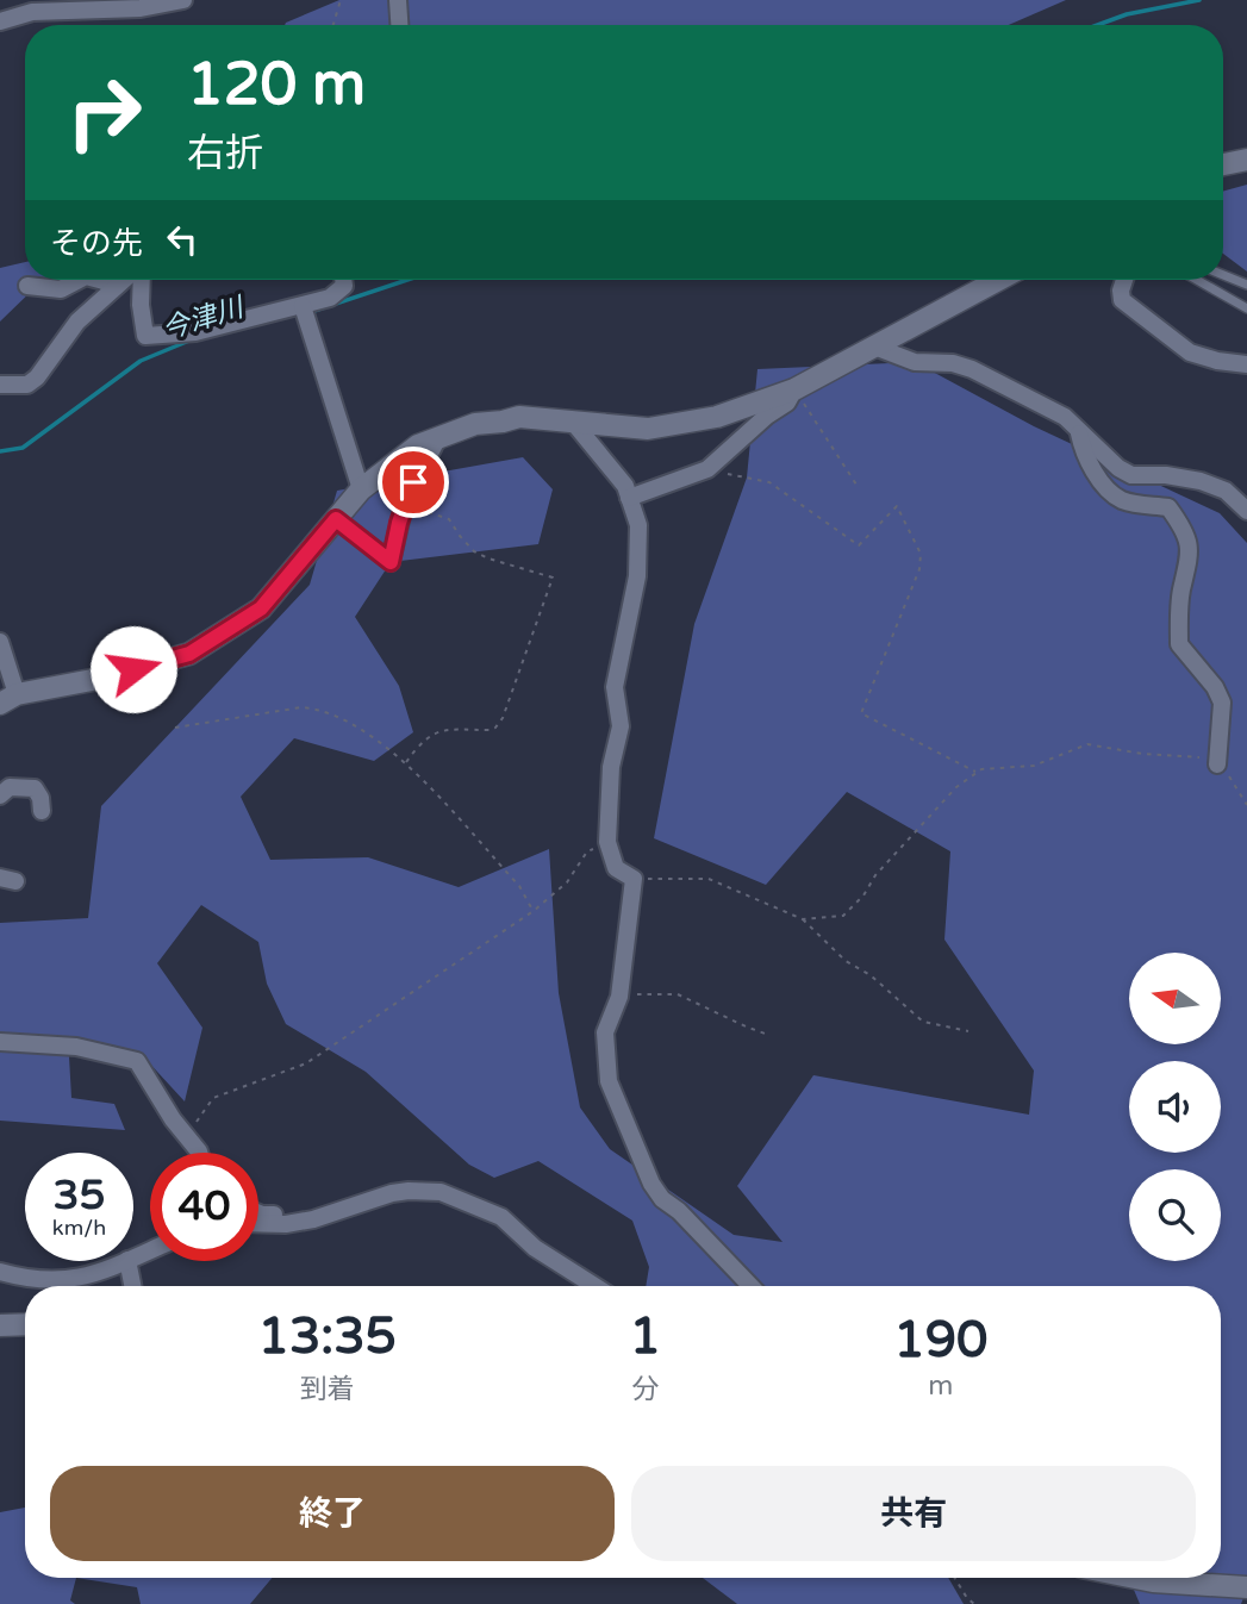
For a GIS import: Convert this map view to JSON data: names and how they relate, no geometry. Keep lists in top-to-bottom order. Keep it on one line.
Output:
{"water":["今津川"],"north":"left","page":{"turn":["120 m","右折"],"then":"その先","speed":"35 km/h","limit":"40","eta":["13:35","到着","1","分","190","m"],"buttons":["終了","共有"]}}
